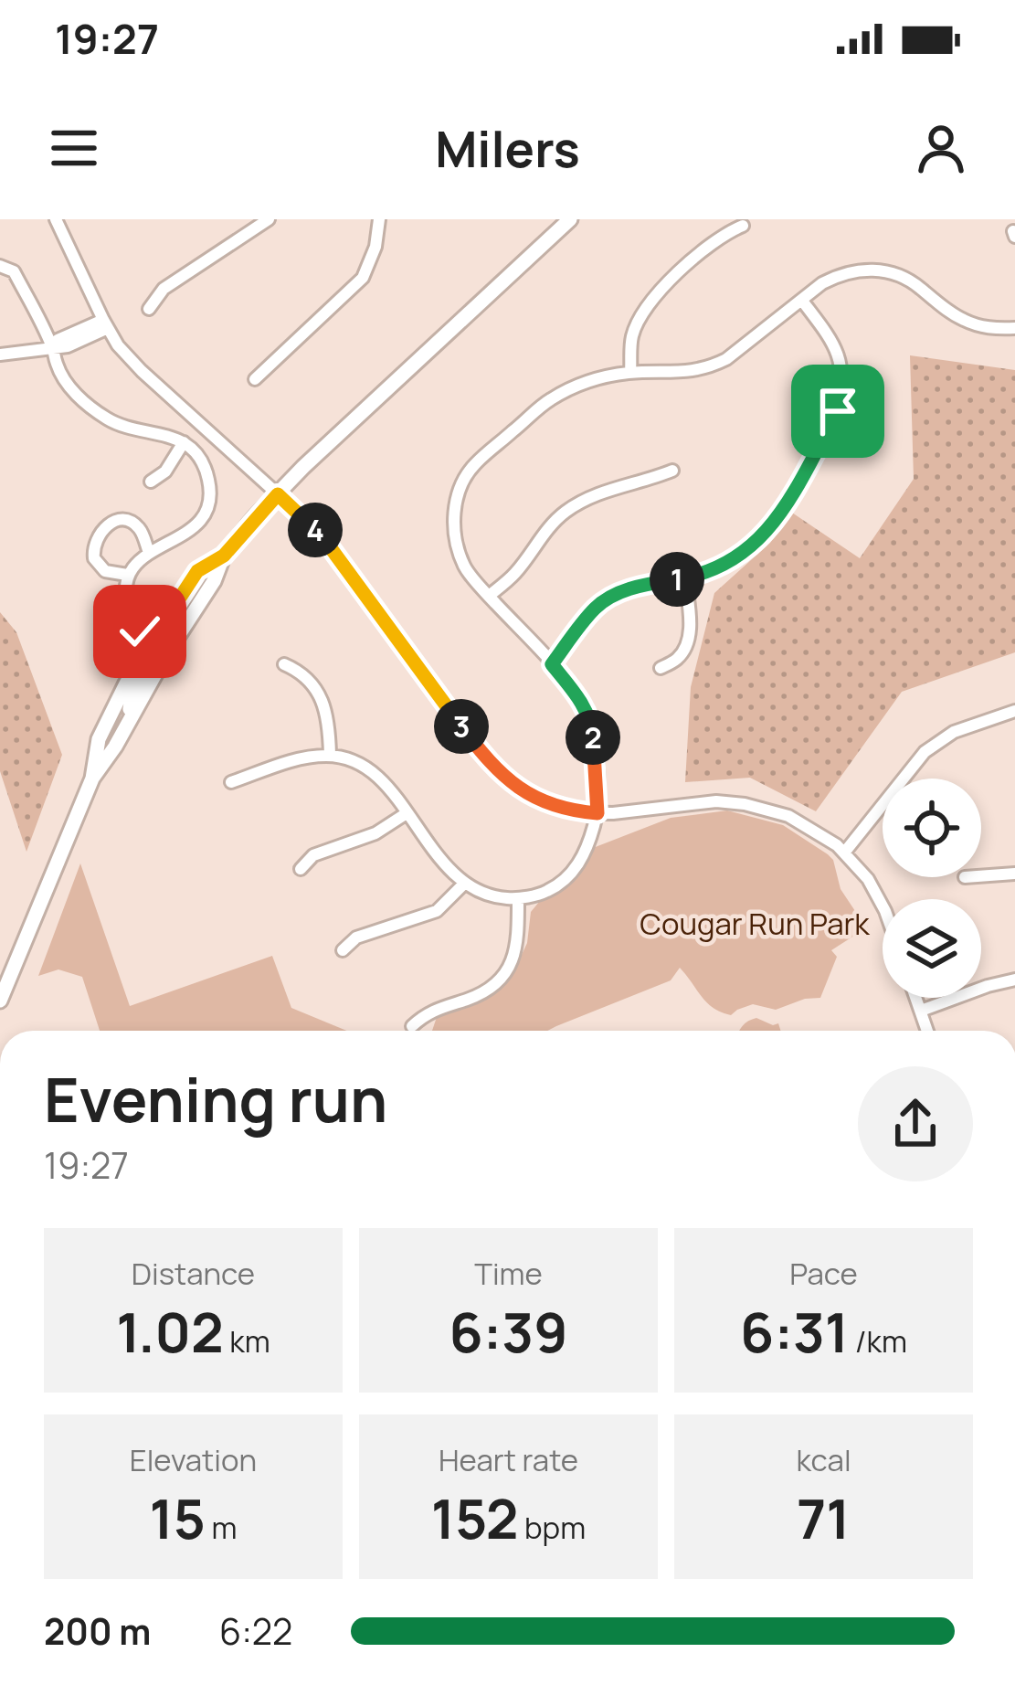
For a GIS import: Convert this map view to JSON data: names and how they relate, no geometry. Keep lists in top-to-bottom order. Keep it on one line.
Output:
{"parks":["Cougar Run Park"],"page":{"status":"19:27","header":"Milers","pins":["4","1","3","2"],"heading":["Evening run","19:27"],"stats":[["Distance","1.02 km"],["Time","6:39"],["Pace","6:31 /km"],["Elevation","15 m"],["Heart rate","152 bpm"],["kcal","71"]],"list":[{"name":"200 m","note":"6:22"}]}}
